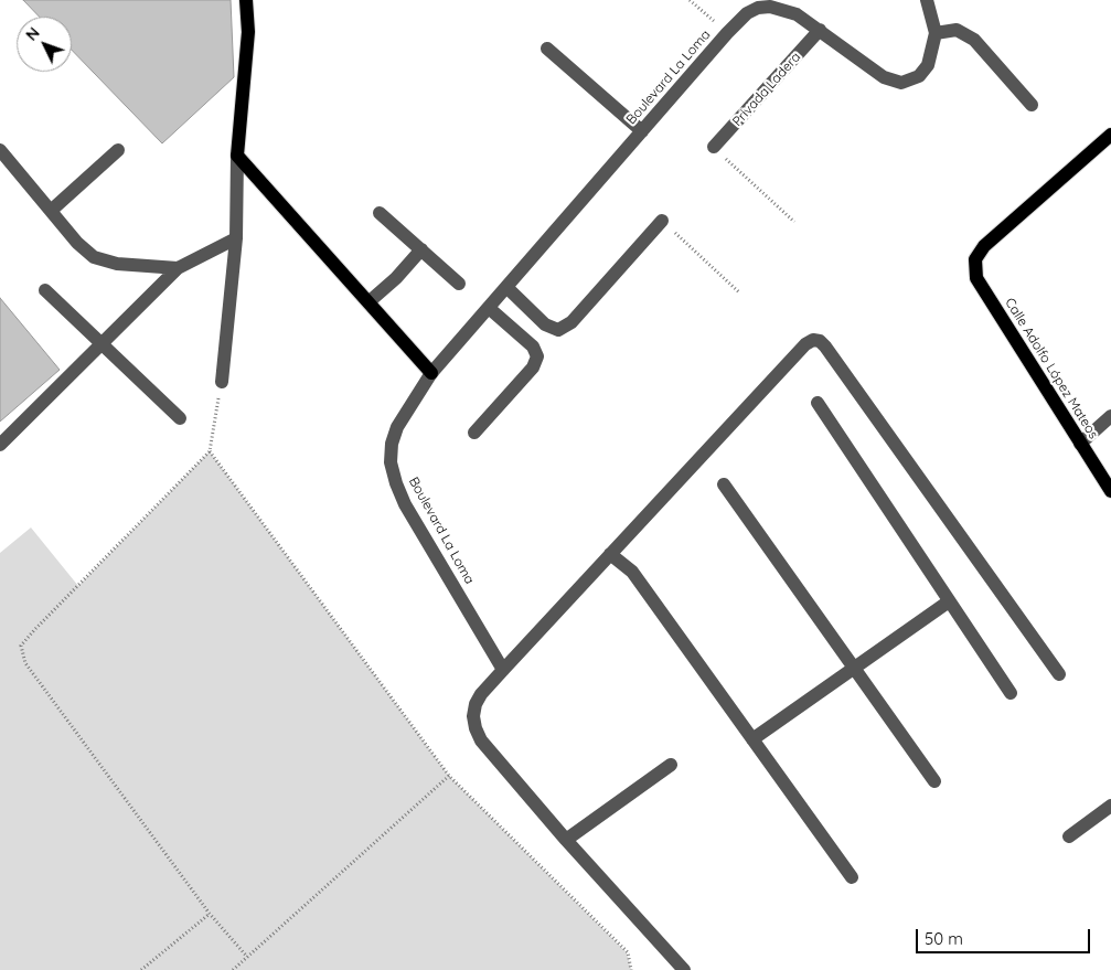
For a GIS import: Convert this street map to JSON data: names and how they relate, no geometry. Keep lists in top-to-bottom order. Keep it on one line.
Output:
{"streets":{"main road":["Calle Adolfo López Mateos"],"street":["Boulevard La Loma","Privada Ladera"]},"crossings":[["Boulevard La Loma","Privada Ladera"]],"scale_bar":"50 m","north":"top left"}
